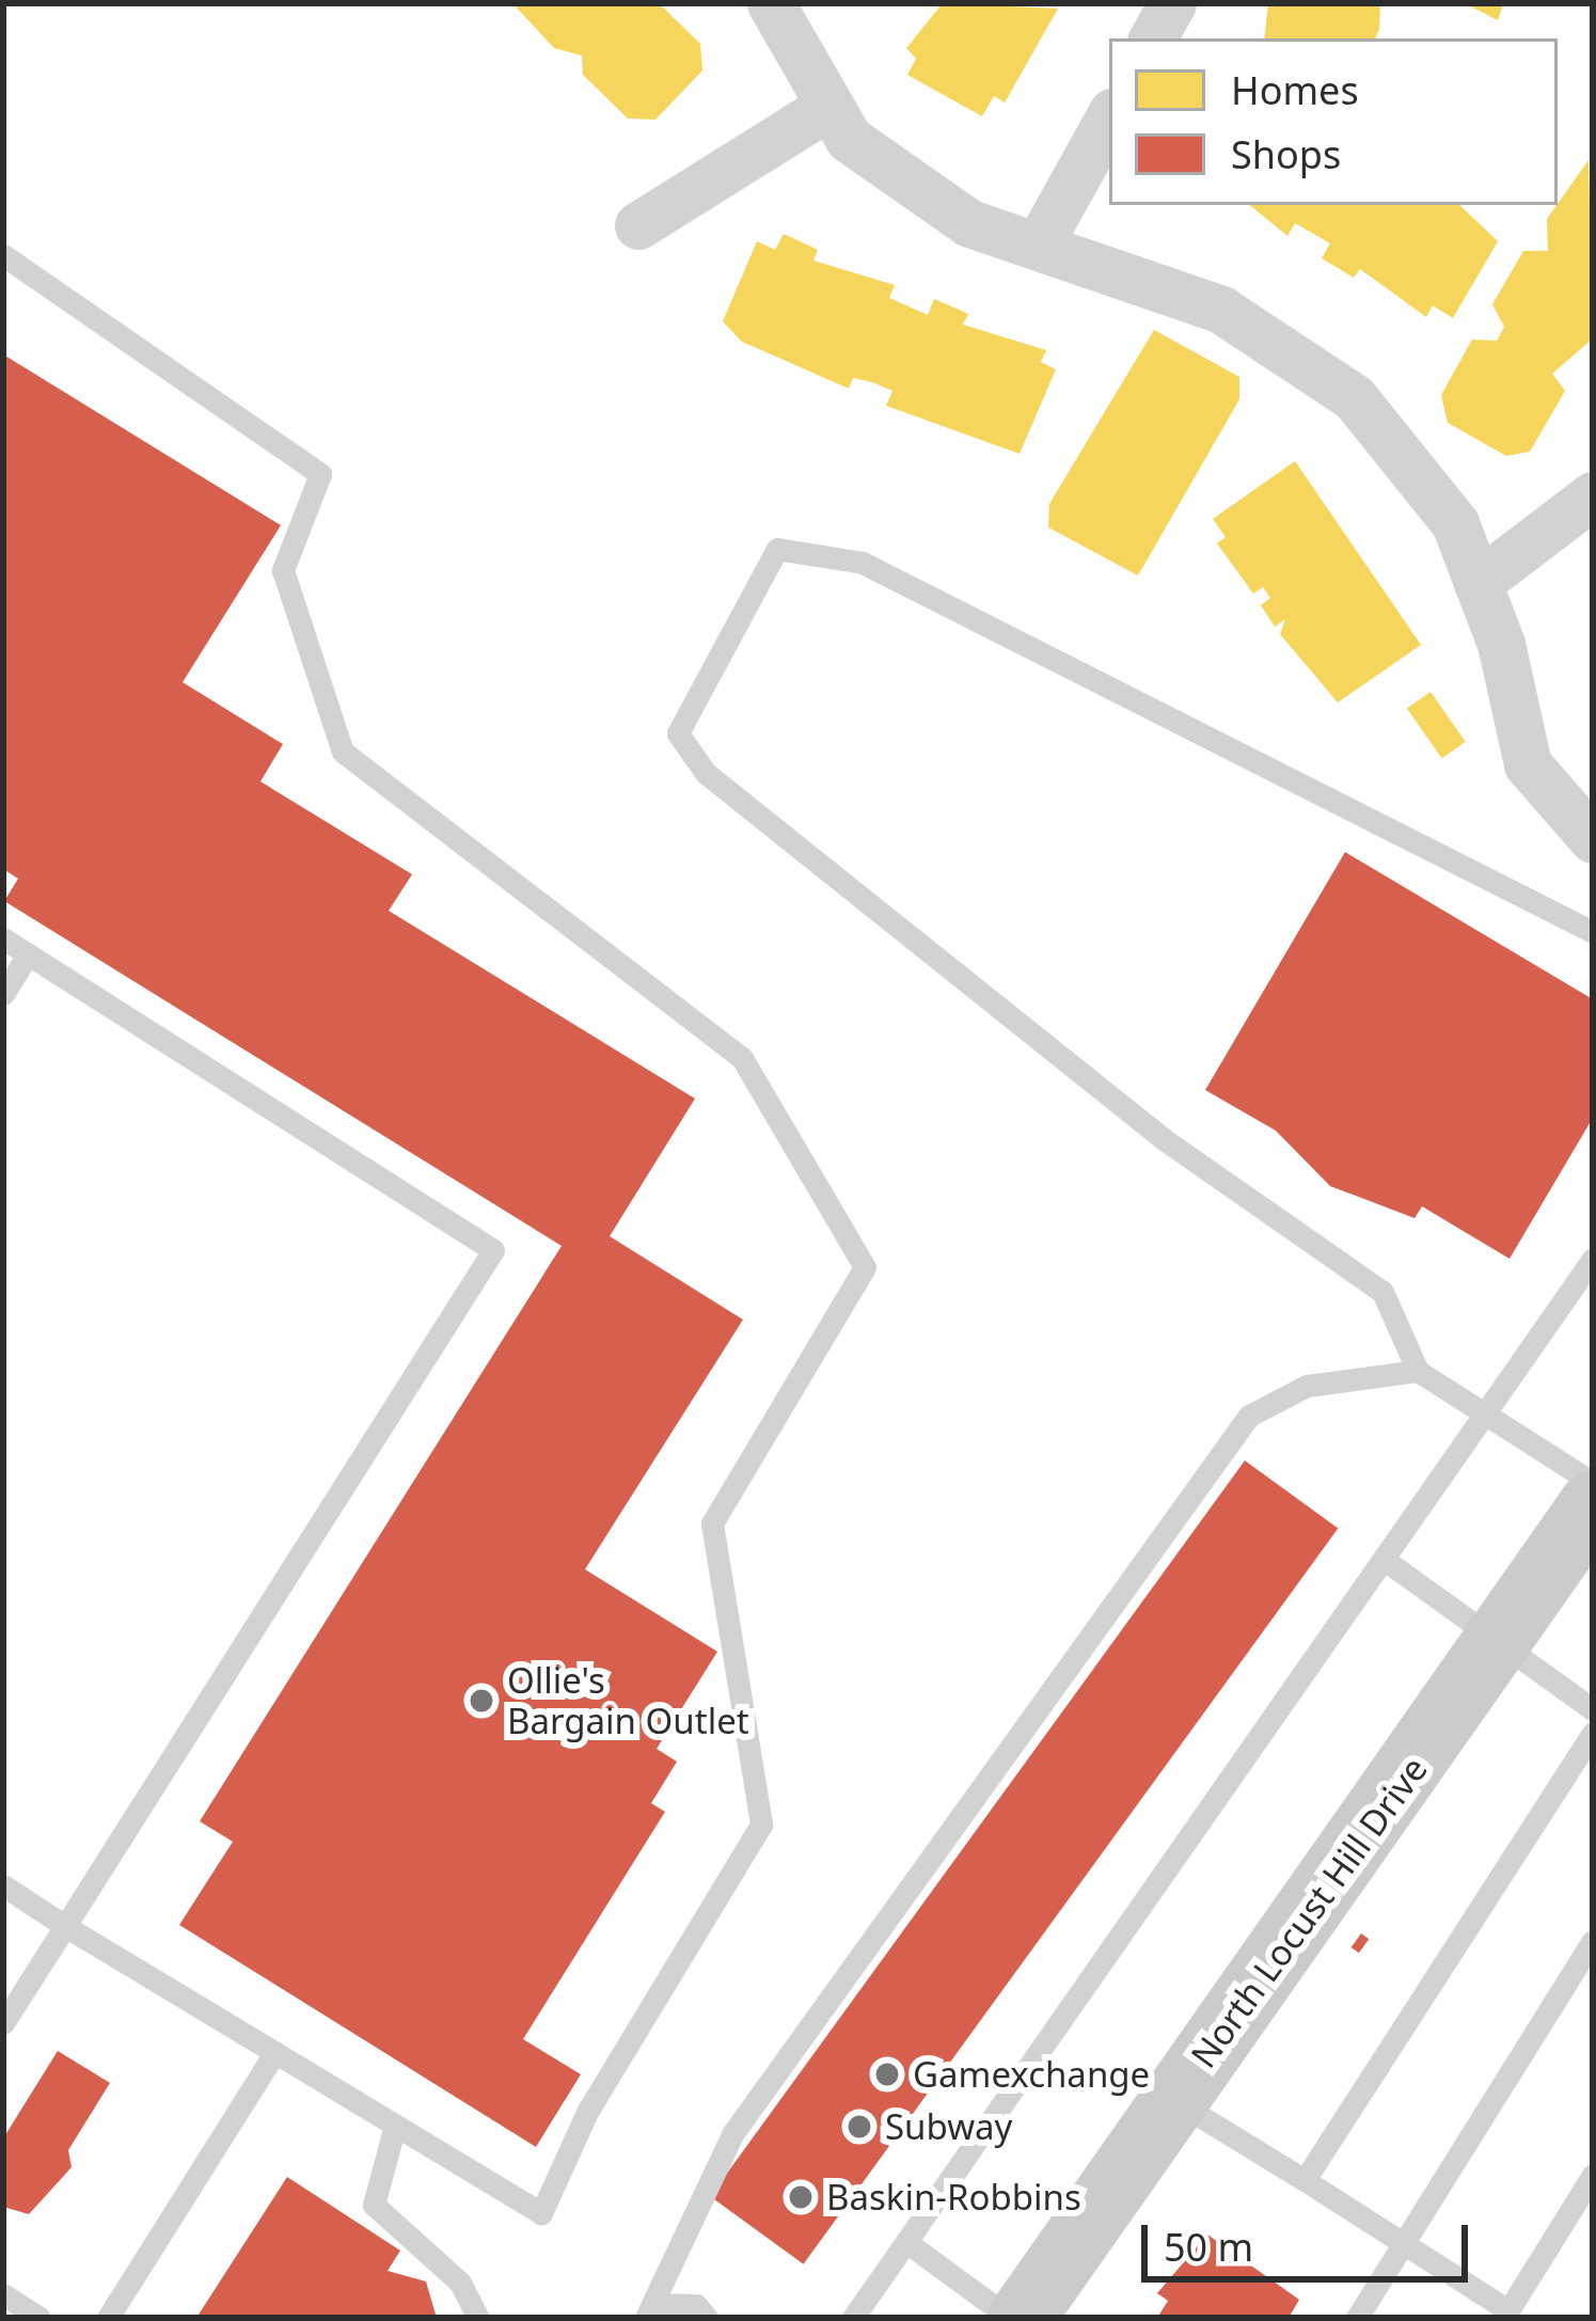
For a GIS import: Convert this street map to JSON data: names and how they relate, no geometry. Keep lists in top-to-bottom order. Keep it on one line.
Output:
{"streets":{"street":["North Locust Hill Drive"]},"places":["Ollie's Bargain Outlet","Gamexchange","Subway","Baskin-Robbins"],"legend":["Homes","Shops"],"scale_bar":"50 m"}
